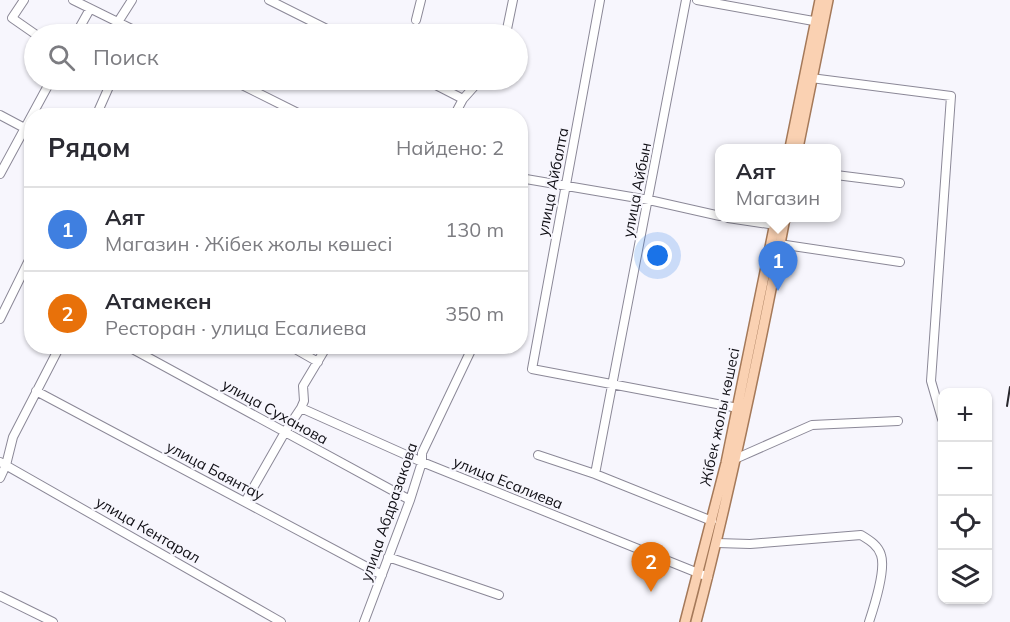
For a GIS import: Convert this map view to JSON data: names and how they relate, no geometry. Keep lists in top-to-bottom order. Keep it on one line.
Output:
{"streets":{"main road":["Жібек жолы көшесі"],"street":["улица Айбалта","улица Айбын","улица Суханова","улица Баянтау","улица Есалиева","улица Абдразакова","улица Кентарал"]},"crossings":[["улица Айбалта","улица Айбын"],["улица Суханова","улица Абдразакова"],["Жібек жолы көшесі","улица Есалиева"],["улица Баянтау","улица Абдразакова"],["улица Есалиева","улица Абдразакова"]],"page":{"search":"Поиск","heading":["Рядом","Найдено: 2"],"popup":["Аят","Магазин"],"list":[{"mark":"1","name":"Аят","note":"Магазин · Жібек жолы көшесі","value":"130 m"},{"mark":"2","name":"Атамекен","note":"Ресторан · улица Есалиева","value":"350 m"}],"pins":["1","2"],"map_buttons":["+","−"]}}
